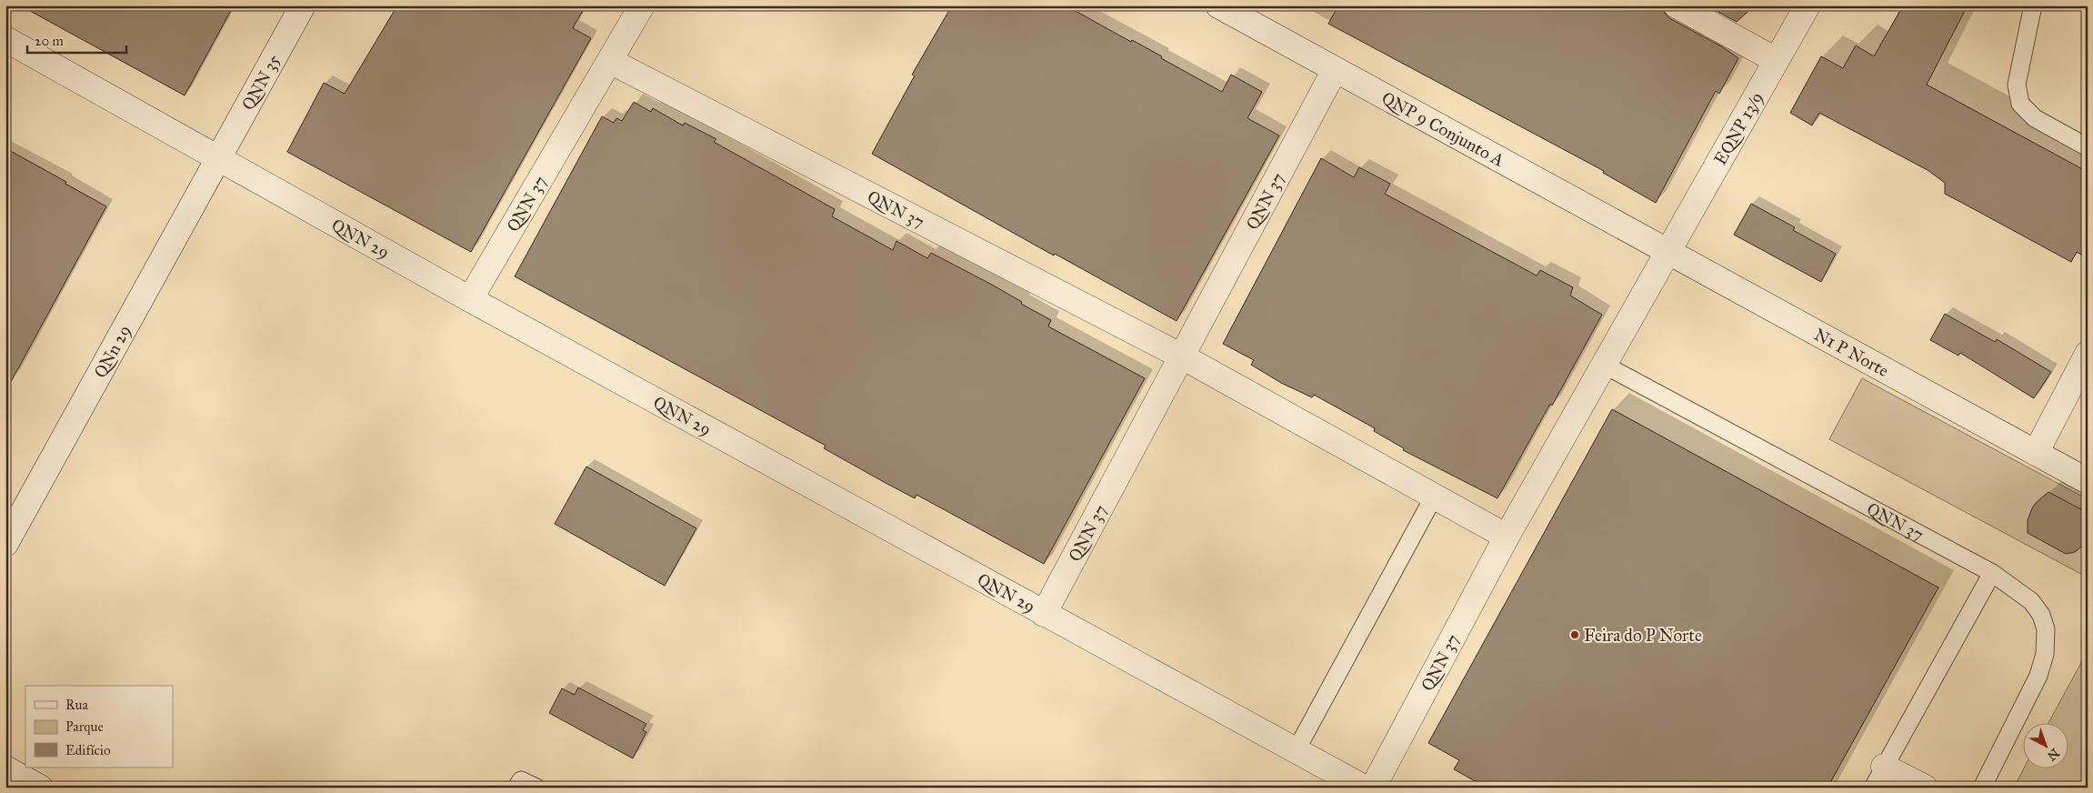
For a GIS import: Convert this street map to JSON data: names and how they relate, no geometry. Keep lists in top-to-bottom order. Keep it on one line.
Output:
{"streets":{"street":["QNN 35","QNP 9 Conjunto A","EQNP 13/9","QNN 37","QNN 29","QNn 29","N1 P Norte"]},"crossings":[["QNN 35","QNN 29"],["QNN 35","QNn 29"],["QNP 9 Conjunto A","EQNP 13/9"],["QNP 9 Conjunto A","QNN 37"],["QNP 9 Conjunto A","N1 P Norte"],["EQNP 13/9","QNN 37"],["EQNP 13/9","N1 P Norte"],["QNN 37","QNN 29"],["QNN 37","N1 P Norte"],["QNN 29","QNn 29"]],"places":["Feira do P Norte"],"legend":["Rua","Parque","Edifício"],"scale_bar":"20 m","north":"bottom right"}
